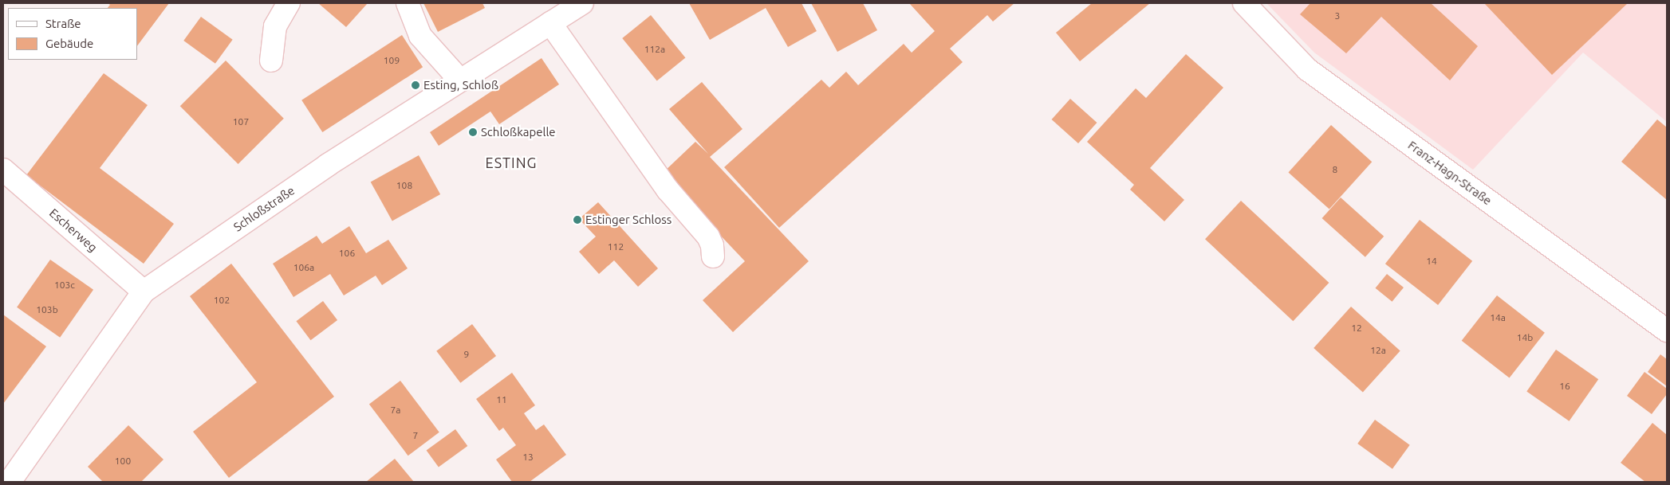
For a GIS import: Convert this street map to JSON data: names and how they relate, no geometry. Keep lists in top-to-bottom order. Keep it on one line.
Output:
{"streets":{"street":["Franz-Hagn-Straße","Schloßstraße","Escherweg"]},"crossings":[["Schloßstraße","Escherweg"]],"districts":["ESTING"],"places":["Esting, Schloß","Schloßkapelle","Estinger Schloss"],"house_numbers":["3","112a","109","107","8","108","112","106","14","106a","103c","102","103b","14a","12","14b","12a","9","16","11","7a","7","13","100"],"legend":["Straße","Gebäude"]}
